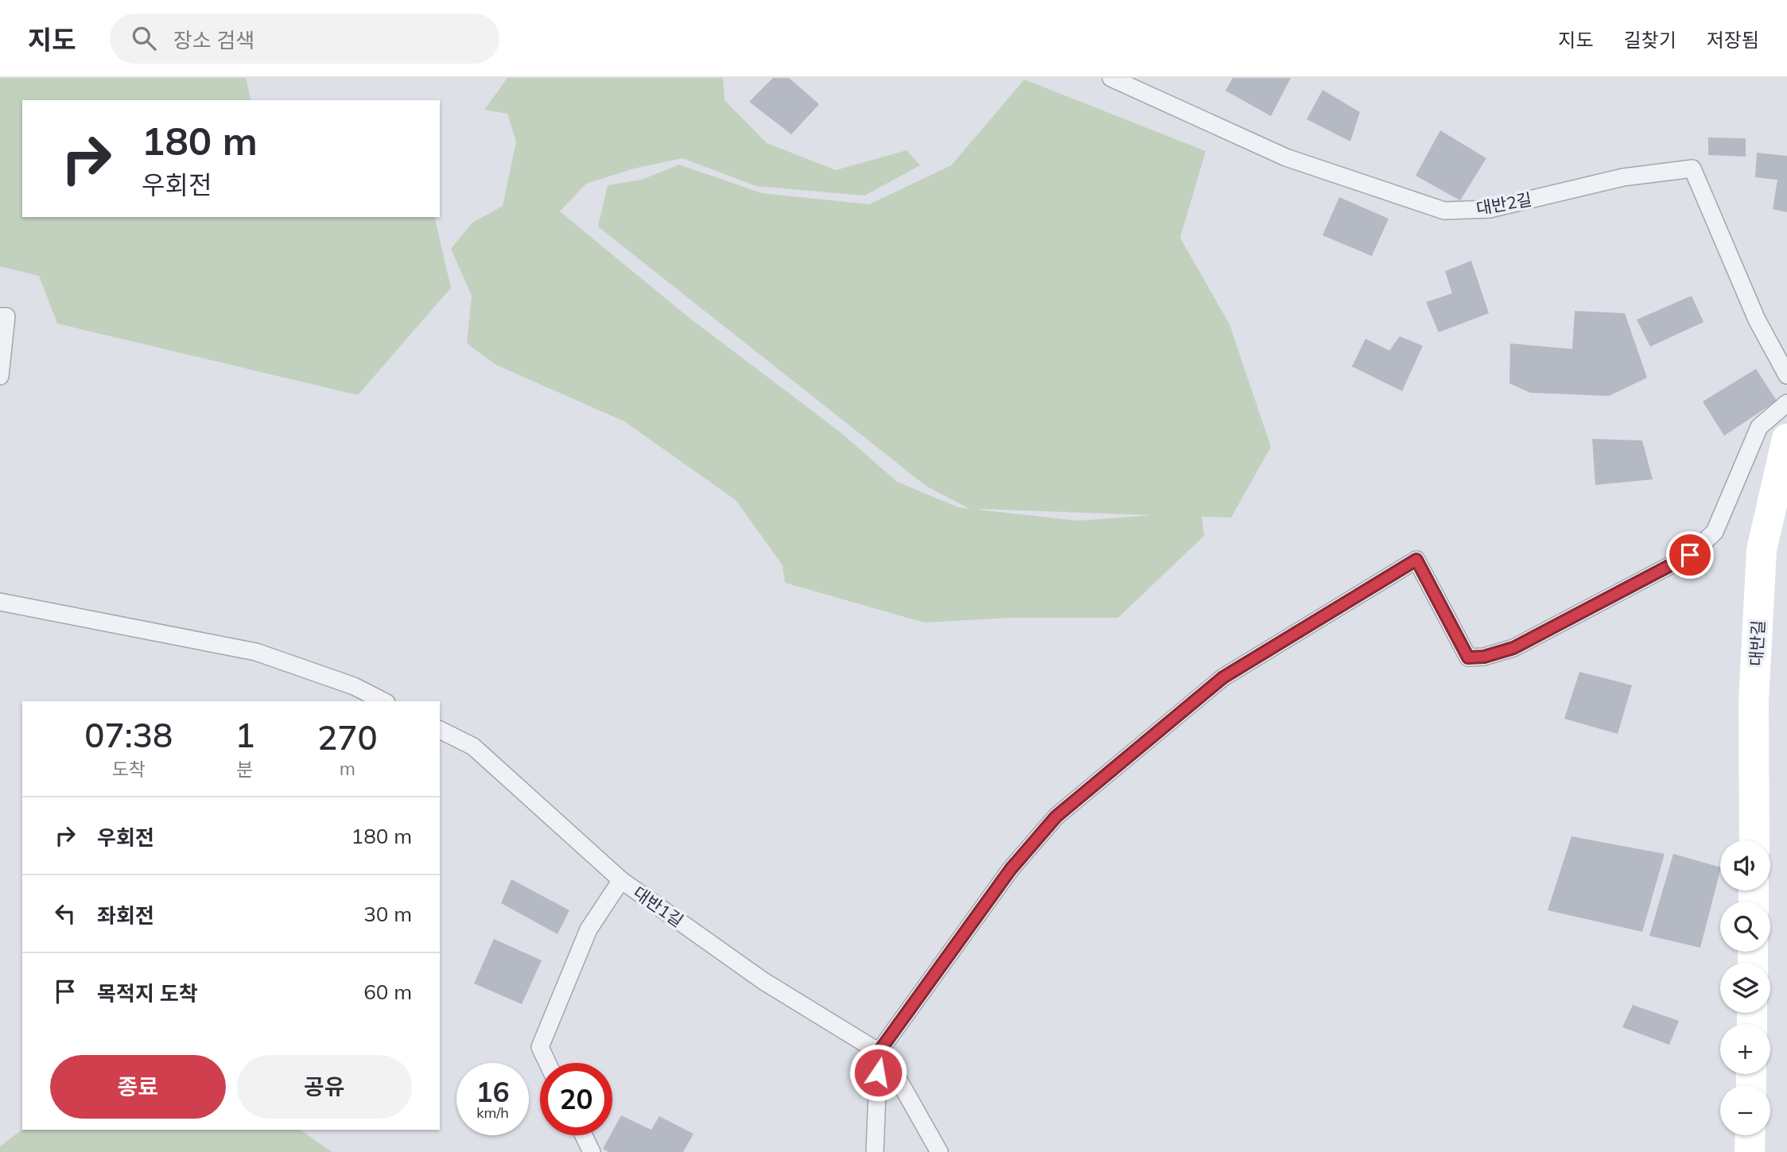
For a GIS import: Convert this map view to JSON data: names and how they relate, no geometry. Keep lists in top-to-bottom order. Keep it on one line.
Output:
{"streets":{"street":["대반길"],"lane":["대반2길","대반1길"]},"page":{"header":"지도","search":"장소 검색","nav":["지도","길찾기","저장됨"],"turn":["180 m","우회전"],"eta":["07:38","도착","1","분","270","m"],"list":[{"name":"우회전","value":"180 m"},{"name":"좌회전","value":"30 m"},{"name":"목적지 도착","value":"60 m"}],"map_buttons":["+","−"],"buttons":["종료","공유"],"speed":"16 km/h","limit":"20"}}
